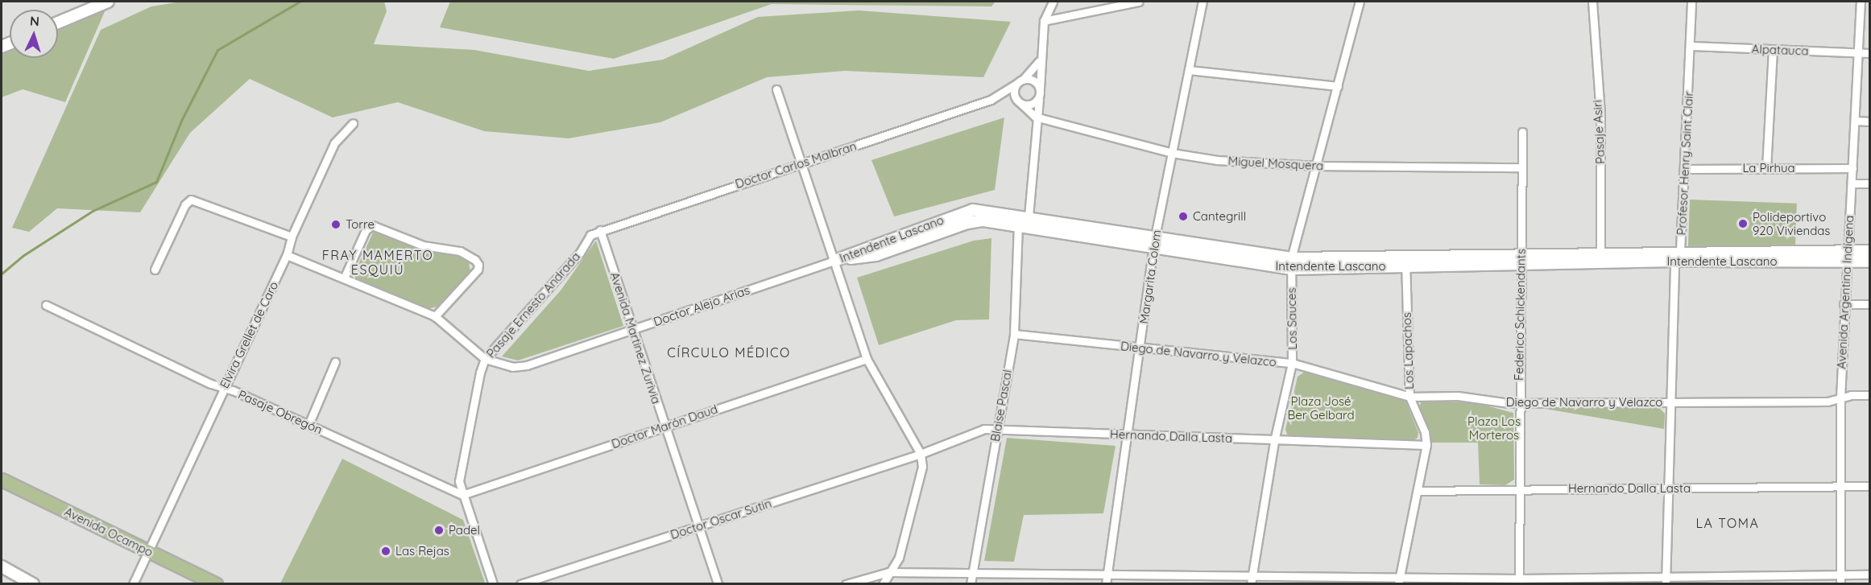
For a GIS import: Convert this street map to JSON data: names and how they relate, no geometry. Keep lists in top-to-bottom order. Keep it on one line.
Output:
{"streets":{"main road":["Intendente Lascano","Avenida Ocampo"],"street":["Alpatauca","Pasaje Asiri","Miguel Mosquera","Profesor Henry Saint Clair","Doctor Carlos Malbran","La Pirhua","Margarita Colom","Avenida Argentina Indígena","Pasaje Ernesto Andrada","Doctor Alejo Arias","Federico Schickendants","Los Sauces","Elvira Grellet de Caro","Avenida Martinez Zurivia","Los Lapachos","Diego de Navarro y Velazco","Blaise Pascal","Pasaje Obregón","Doctor Marón Daud","Hernando Dalla Lasta","Doctor Oscar Sutin"]},"crossings":[["Alpatauca","Profesor Henry Saint Clair"],["Alpatauca","Avenida Argentina Indígena"],["Pasaje Asiri","Intendente Lascano"],["Miguel Mosquera","Margarita Colom"],["Miguel Mosquera","Federico Schickendants"],["Miguel Mosquera","Los Sauces"],["Profesor Henry Saint Clair","La Pirhua"],["Profesor Henry Saint Clair","Intendente Lascano"],["Profesor Henry Saint Clair","Diego de Navarro y Velazco"],["Profesor Henry Saint Clair","Hernando Dalla Lasta"],["Doctor Carlos Malbran","Pasaje Ernesto Andrada"],["Doctor Carlos Malbran","Avenida Martinez Zurivia"],["La Pirhua","Avenida Argentina Indígena"],["Intendente Lascano","Margarita Colom"],["Intendente Lascano","Avenida Argentina Indígena"],["Intendente Lascano","Doctor Alejo Arias"],["Intendente Lascano","Federico Schickendants"],["Intendente Lascano","Los Sauces"],["Intendente Lascano","Los Lapachos"],["Intendente Lascano","Blaise Pascal"],["Margarita Colom","Diego de Navarro y Velazco"],["Margarita Colom","Hernando Dalla Lasta"],["Avenida Argentina Indígena","Diego de Navarro y Velazco"],["Avenida Argentina Indígena","Hernando Dalla Lasta"],["Pasaje Ernesto Andrada","Doctor Alejo Arias"],["Pasaje Ernesto Andrada","Avenida Martinez Zurivia"],["Pasaje Ernesto Andrada","Pasaje Obregón"],["Pasaje Ernesto Andrada","Doctor Marón Daud"],["Doctor Alejo Arias","Avenida Martinez Zurivia"],["Federico Schickendants","Diego de Navarro y Velazco"],["Federico Schickendants","Hernando Dalla Lasta"],["Los Sauces","Diego de Navarro y Velazco"],["Los Sauces","Hernando Dalla Lasta"],["Elvira Grellet de Caro","Pasaje Obregón"],["Elvira Grellet de Caro","Avenida Ocampo"],["Avenida Martinez Zurivia","Doctor Marón Daud"],["Avenida Martinez Zurivia","Doctor Oscar Sutin"],["Los Lapachos","Diego de Navarro y Velazco"],["Los Lapachos","Hernando Dalla Lasta"],["Diego de Navarro y Velazco","Blaise Pascal"],["Blaise Pascal","Hernando Dalla Lasta"],["Pasaje Obregón","Doctor Marón Daud"],["Hernando Dalla Lasta","Doctor Oscar Sutin"]],"districts":["FRAY MAMERTO ESQUIÚ","CÍRCULO MÉDICO","LA TOMA"],"parks":["Plaza José Ber Gelbard","Plaza Los Morteros"],"places":["Cantegrill","Polideportivo 920 Viviendas","Torre","Padel","Las Rejas"],"north":"top"}
